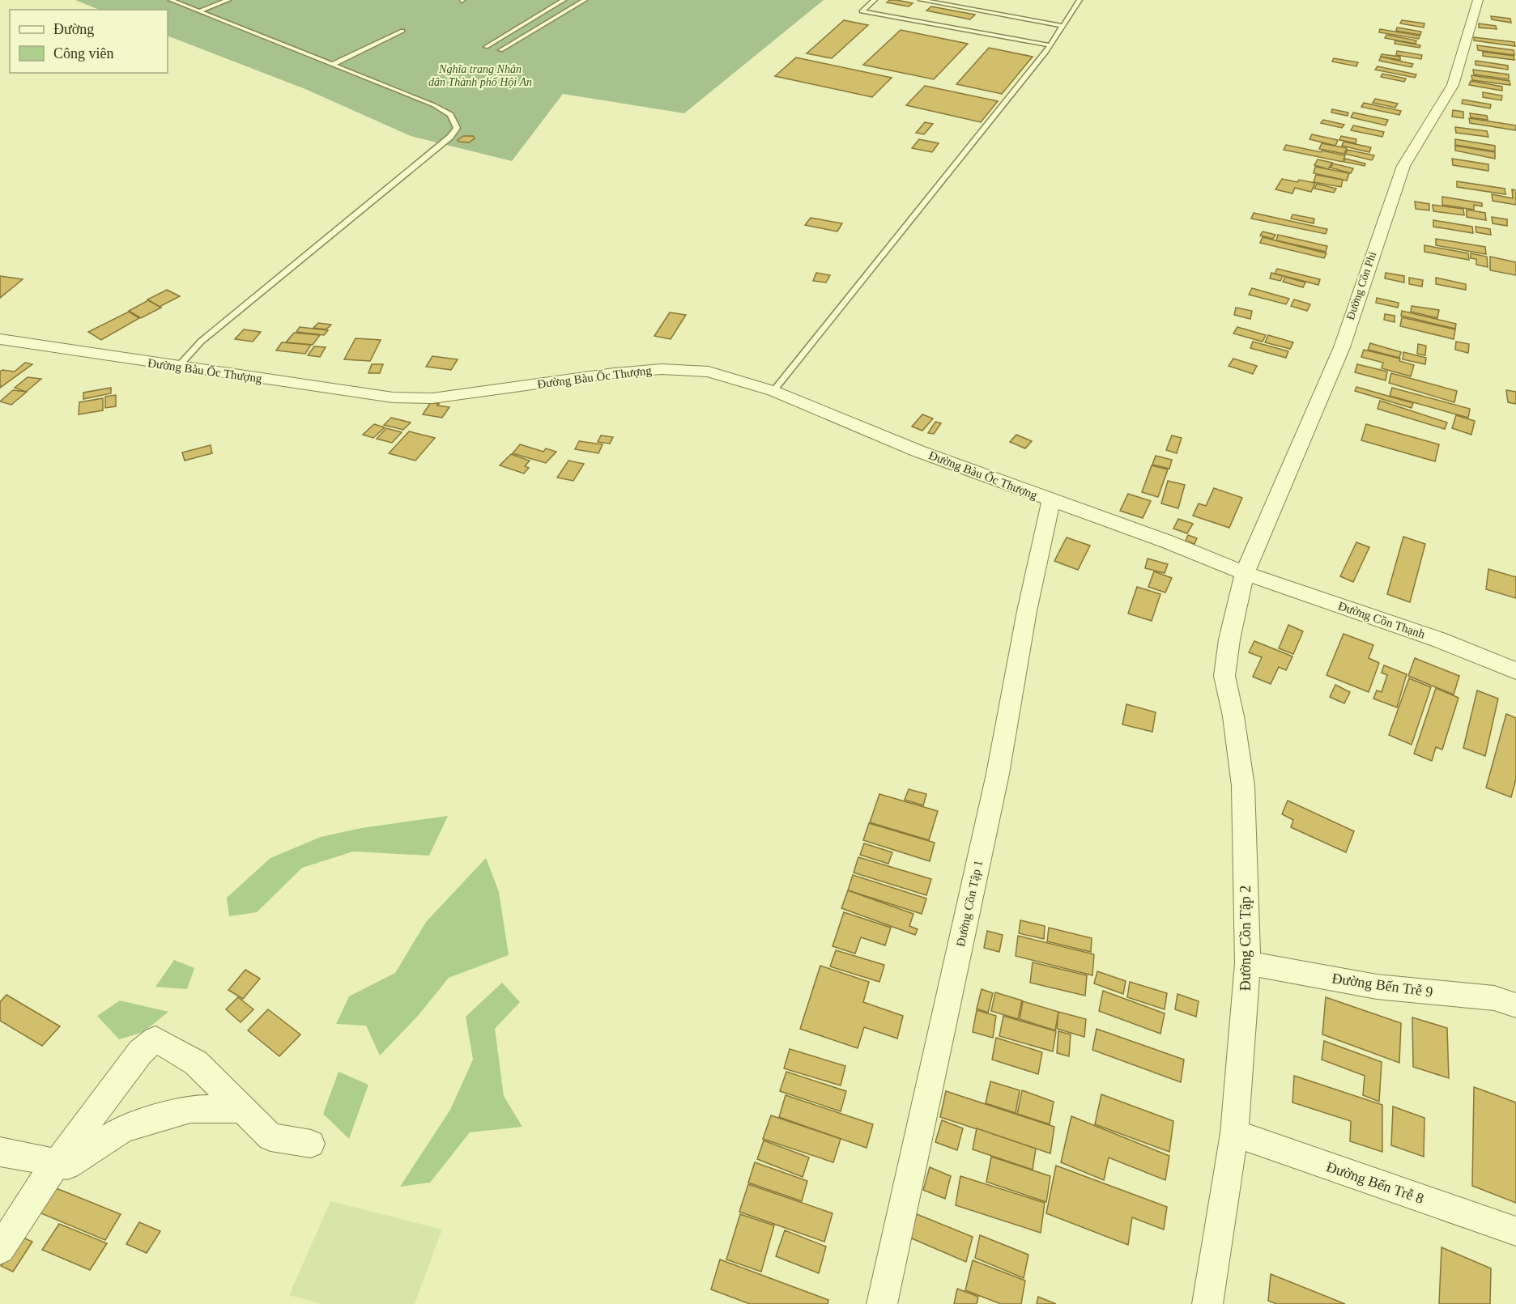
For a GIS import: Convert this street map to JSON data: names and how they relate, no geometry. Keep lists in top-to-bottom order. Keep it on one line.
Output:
{"streets":{"street":["Đường Cồn Phi","Đường Bàu Ốc Thượng","Đường Cồn Thạnh","Đường Cồn Tập 1","Đường Cồn Tập 2","Đường Bến Trễ 9","Đường Bến Trễ 8"]},"crossings":[["Đường Cồn Phi","Đường Bàu Ốc Thượng"],["Đường Cồn Phi","Đường Cồn Thạnh"],["Đường Cồn Phi","Đường Cồn Tập 2"],["Đường Bàu Ốc Thượng","Đường Cồn Thạnh"],["Đường Bàu Ốc Thượng","Đường Cồn Tập 1"],["Đường Bàu Ốc Thượng","Đường Cồn Tập 2"],["Đường Cồn Thạnh","Đường Cồn Tập 2"],["Đường Cồn Tập 2","Đường Bến Trễ 9"],["Đường Cồn Tập 2","Đường Bến Trễ 8"]],"parks":["Nghĩa trang Nhân dân Thành phố Hội An"],"legend":["Đường","Công viên"]}
